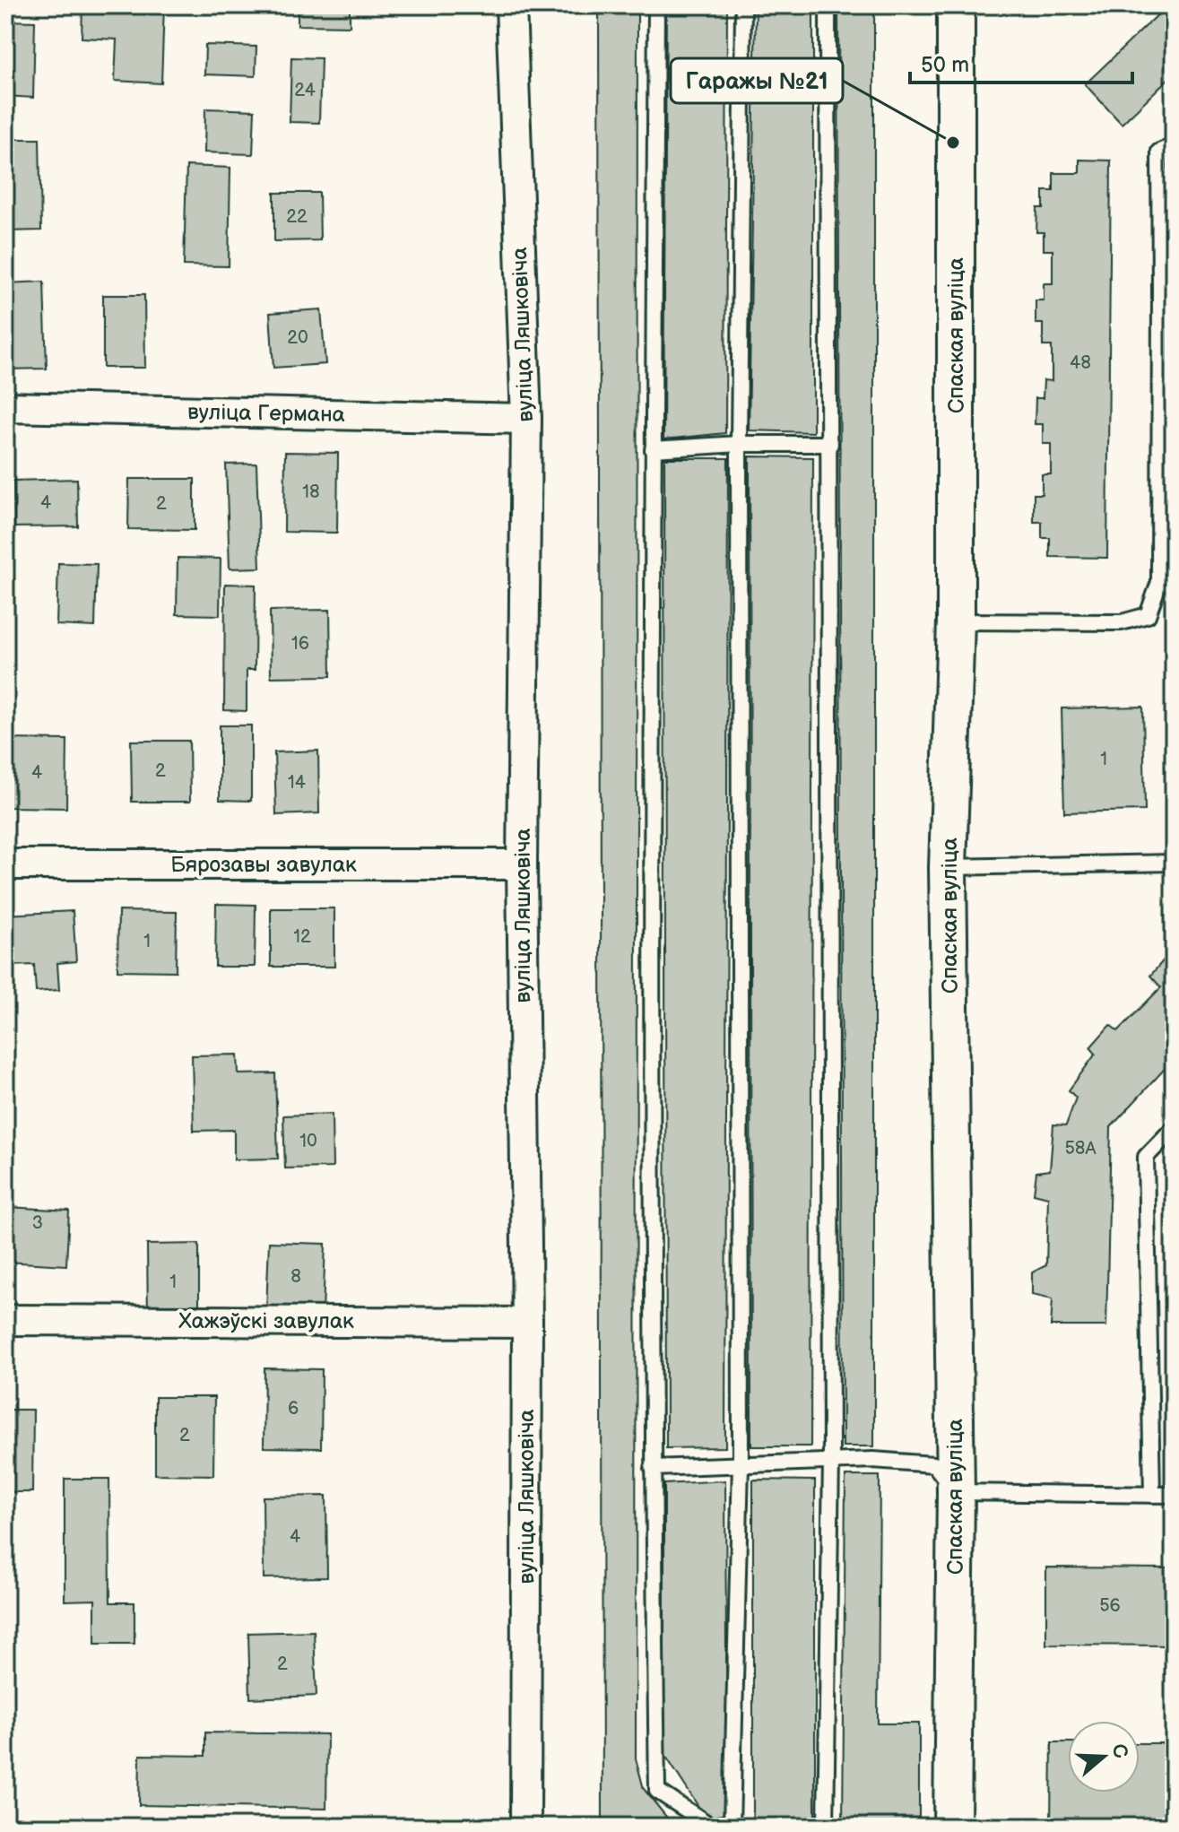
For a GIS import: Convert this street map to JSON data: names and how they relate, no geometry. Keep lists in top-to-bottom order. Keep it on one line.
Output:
{"streets":{"street":["вуліца Ляшковіча","Спаская вуліца","вуліца Германа","Бярозавы завулак","Хажэўскі завулак"]},"crossings":[["вуліца Ляшковіча","вуліца Германа"],["вуліца Ляшковіча","Бярозавы завулак"],["вуліца Ляшковіча","Хажэўскі завулак"]],"places":["Гаражы №21"],"house_numbers":["24","22","20","48","18","4","2","16","1","2","4","14","12","1","10","58А","3","8","1","6","2","4","56","2"],"scale_bar":"50 m","north":"right"}
